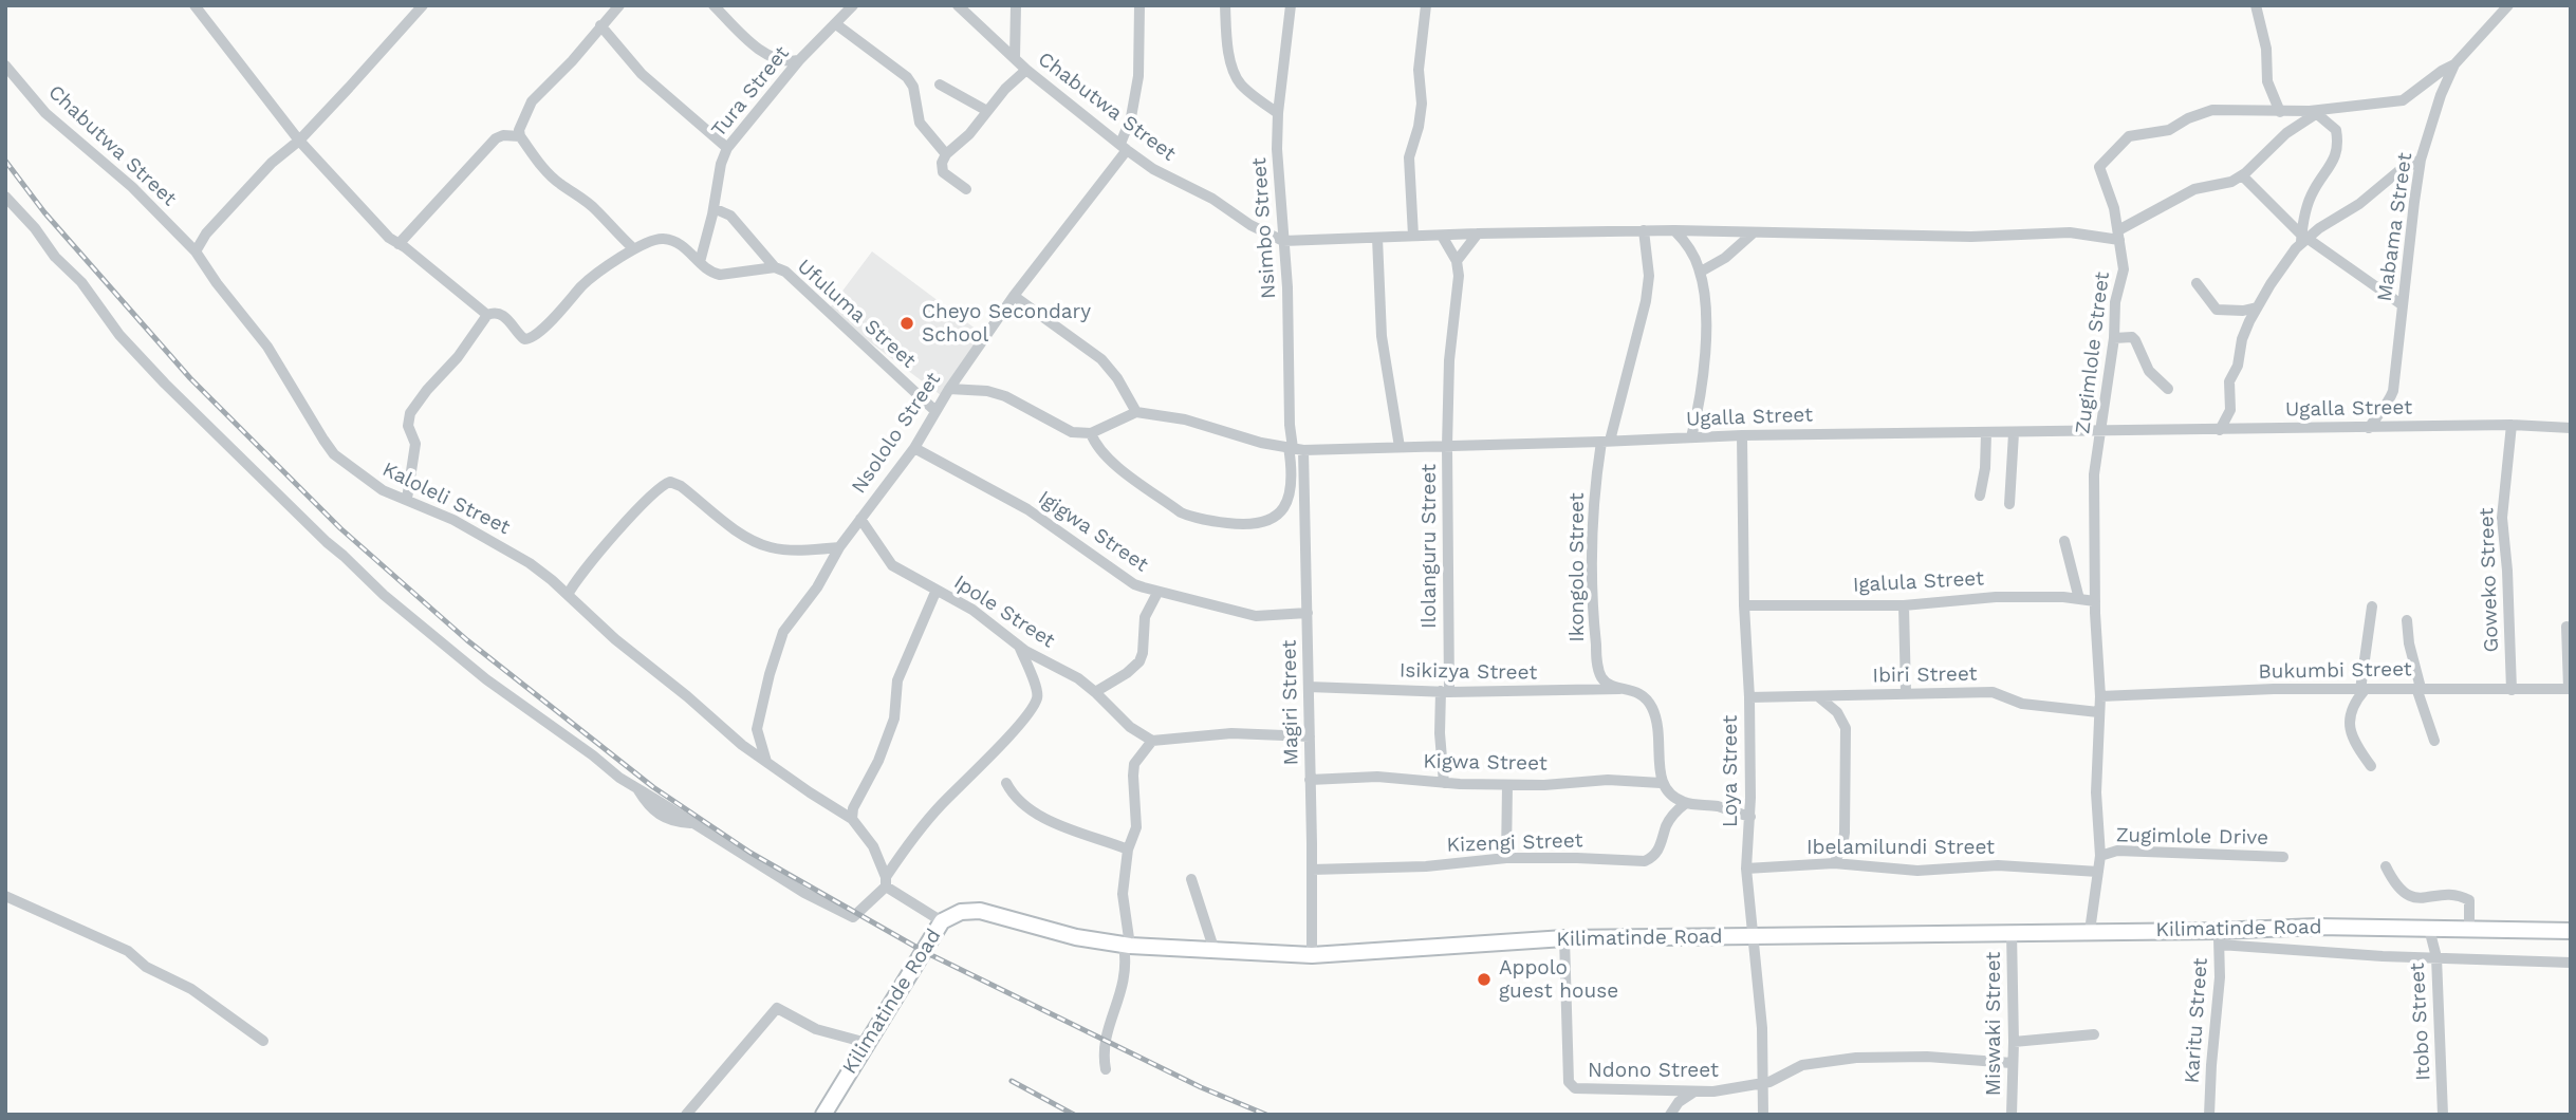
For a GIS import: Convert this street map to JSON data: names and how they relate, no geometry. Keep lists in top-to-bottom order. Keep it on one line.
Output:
{"streets":{"main road":["Kilimatinde Road"],"street":["Tura Street","Chabutwa Street","Mabama Street","Nsimbo Street","Ufuluma Street","Zugimlole Street","Ugalla Street","Nsololo Street","Kaloleli Street","Igigwa Street","Ilolanguru Street","Ikongolo Street","Goweko Street","Igalula Street","Ipole Street","Bukumbi Street","Isikizya Street","Ibiri Street","Magiri Street","Kigwa Street","Loya Street","Zugimlole Drive","Kizengi Street","Ibelamilundi Street","Karitu Street","Itobo Street","Miswaki Street","Ndono Street"]},"crossings":[["Tura Street","Ufuluma Street"],["Chabutwa Street","Nsimbo Street"],["Chabutwa Street","Nsololo Street"],["Chabutwa Street","Kaloleli Street"],["Mabama Street","Zugimlole Street"],["Mabama Street","Ugalla Street"],["Nsimbo Street","Ugalla Street"],["Nsimbo Street","Magiri Street"],["Ufuluma Street","Nsololo Street"],["Zugimlole Street","Ugalla Street"],["Zugimlole Street","Igalula Street"],["Zugimlole Street","Bukumbi Street"],["Zugimlole Street","Ibiri Street"],["Zugimlole Street","Zugimlole Drive"],["Zugimlole Street","Ibelamilundi Street"],["Zugimlole Street","Kilimatinde Road"],["Ugalla Street","Ilolanguru Street"],["Ugalla Street","Ikongolo Street"],["Ugalla Street","Goweko Street"],["Ugalla Street","Magiri Street"],["Ugalla Street","Loya Street"],["Nsololo Street","Kaloleli Street"],["Nsololo Street","Igigwa Street"],["Nsololo Street","Ipole Street"],["Igigwa Street","Magiri Street"],["Ilolanguru Street","Isikizya Street"],["Ilolanguru Street","Kigwa Street"],["Ikongolo Street","Isikizya Street"],["Ikongolo Street","Kigwa Street"],["Goweko Street","Bukumbi Street"],["Igalula Street","Loya Street"],["Isikizya Street","Magiri Street"],["Ibiri Street","Loya Street"],["Magiri Street","Kigwa Street"],["Magiri Street","Kizengi Street"],["Magiri Street","Kilimatinde Road"],["Loya Street","Ibelamilundi Street"],["Loya Street","Kilimatinde Road"],["Loya Street","Ndono Street"],["Kilimatinde Road","Karitu Street"],["Kilimatinde Road","Itobo Street"],["Kilimatinde Road","Miswaki Street"],["Kilimatinde Road","Ndono Street"],["Miswaki Street","Ndono Street"]],"places":["Cheyo Secondary School","Appolo guest house"]}
